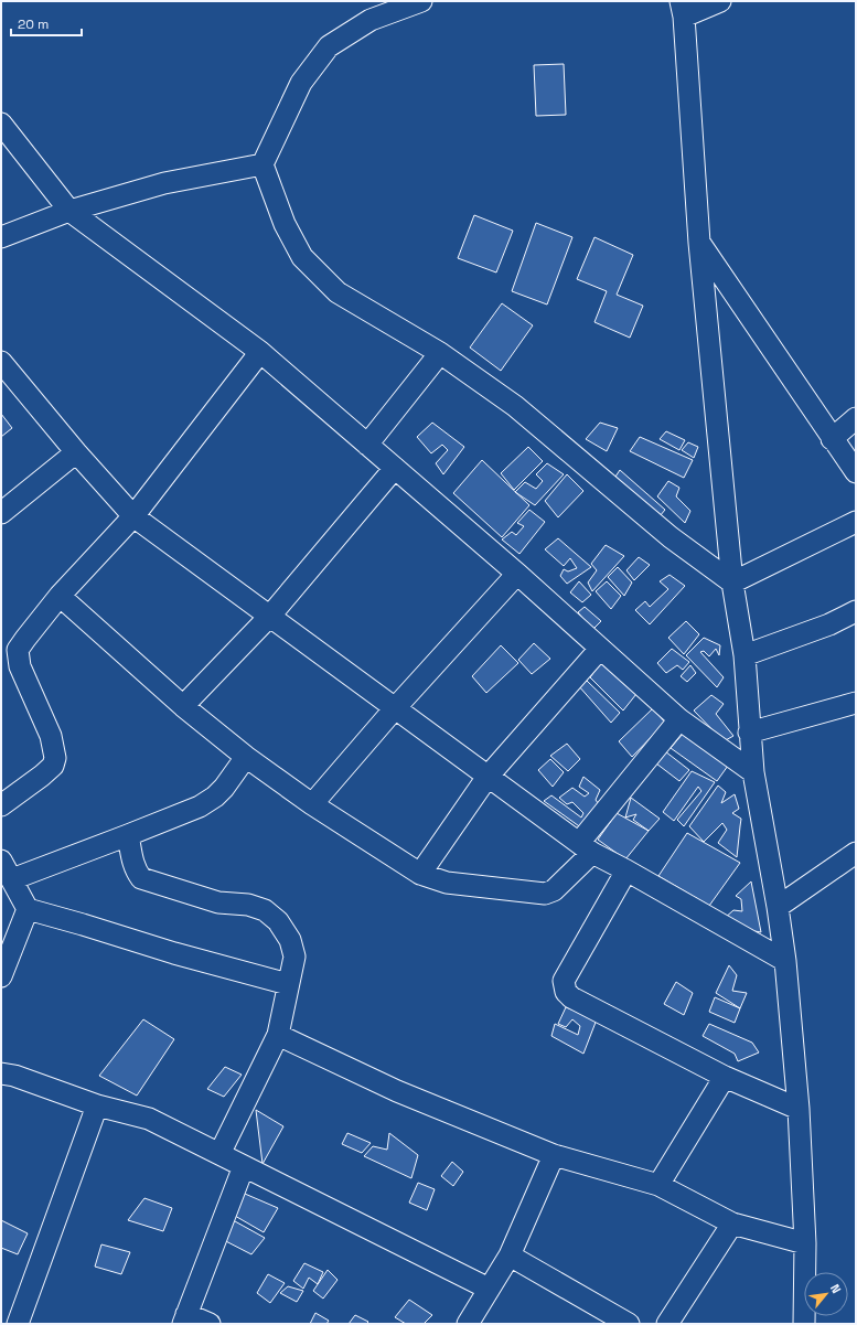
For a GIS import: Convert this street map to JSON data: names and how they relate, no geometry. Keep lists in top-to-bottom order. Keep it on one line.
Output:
{"scale_bar":"20 m","north":"top right"}
